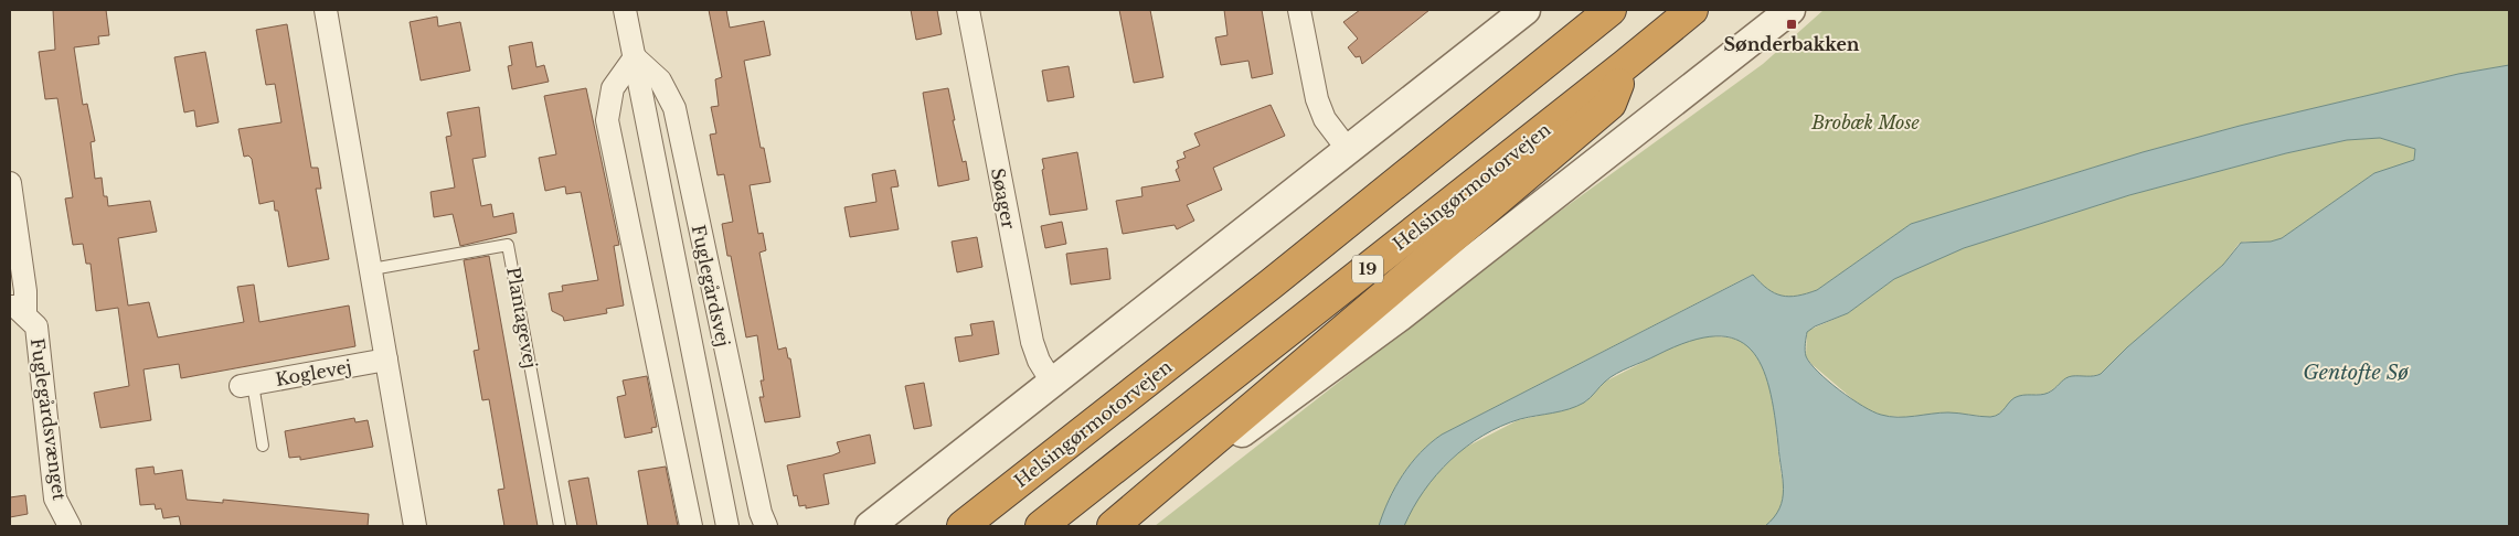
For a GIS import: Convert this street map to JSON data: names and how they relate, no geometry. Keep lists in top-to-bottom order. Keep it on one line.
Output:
{"streets":{"highway":["Helsingørmotorvejen","19"],"street":["Søager","Fuglegårdsvej","Koglevej","Fuglegårdsvænget"],"lane":["Plantagevej"]},"water":["Gentofte Sø"],"parks":["Brobæk Mose"],"places":{"transit":["Sønderbakken"]}}
